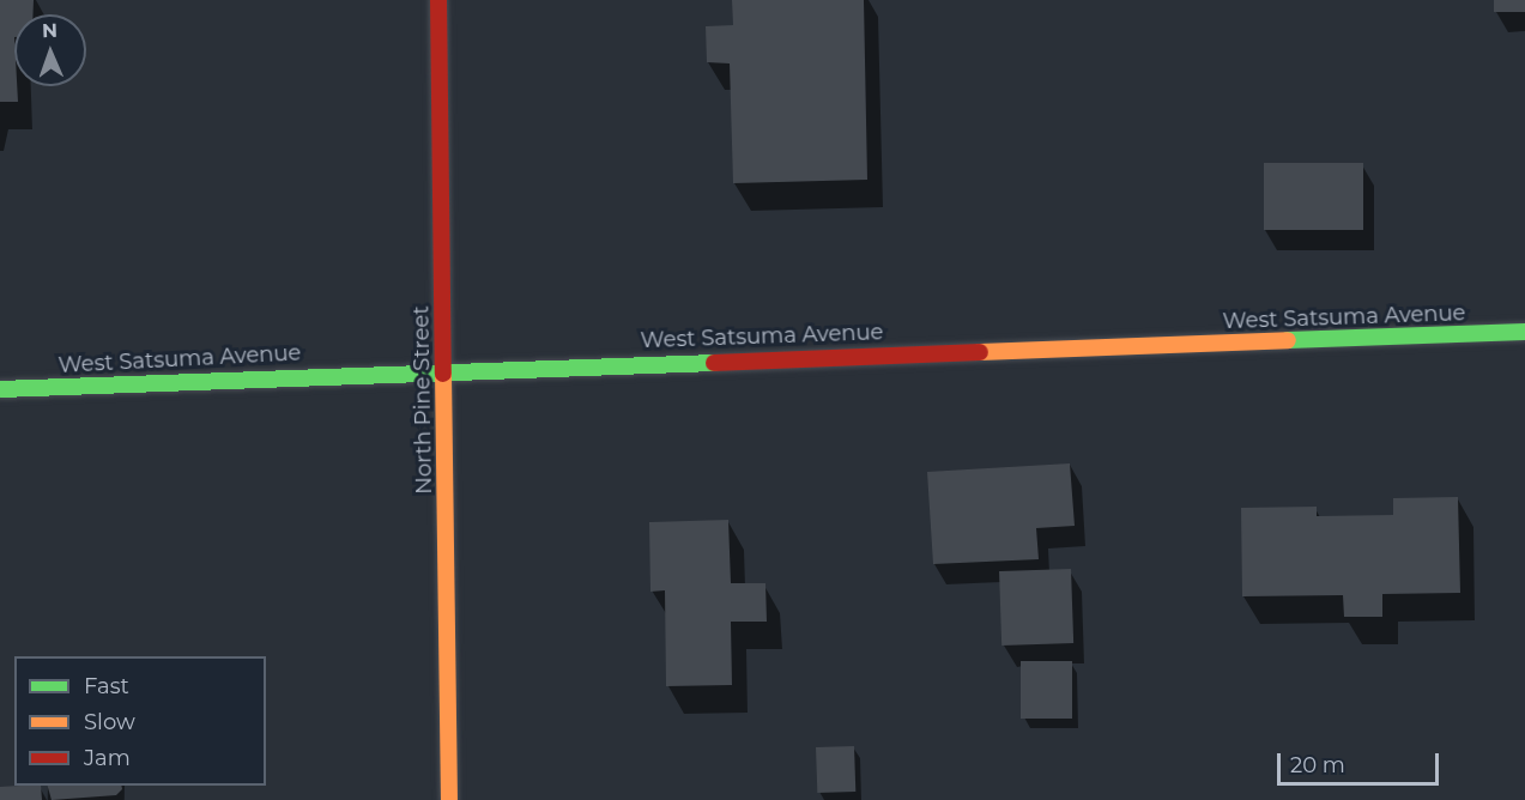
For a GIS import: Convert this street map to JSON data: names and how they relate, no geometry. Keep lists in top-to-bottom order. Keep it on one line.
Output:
{"streets":{"street":["West Satsuma Avenue","North Pine Street"]},"crossings":[["West Satsuma Avenue","North Pine Street"]],"legend":["Fast","Slow","Jam"],"scale_bar":"20 m","north":"top"}
